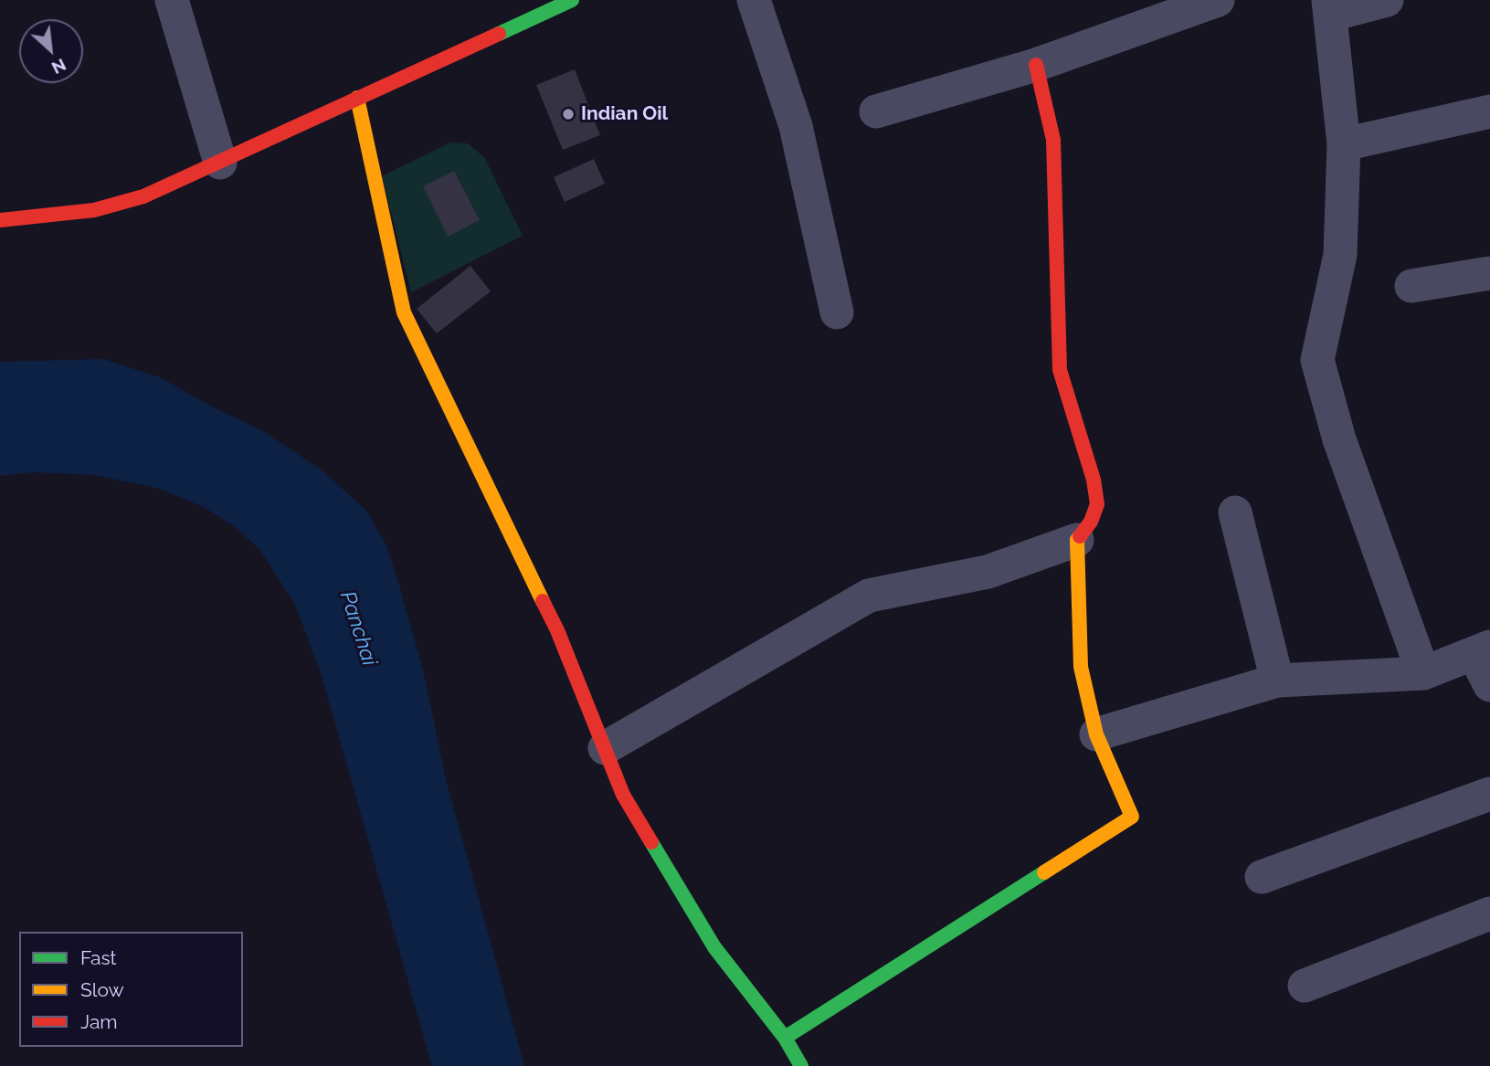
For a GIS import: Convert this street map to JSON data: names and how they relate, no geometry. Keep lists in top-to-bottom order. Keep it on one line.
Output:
{"water":["Panchai"],"places":["Indian Oil"],"legend":["Fast","Slow","Jam"],"north":"bottom right"}
